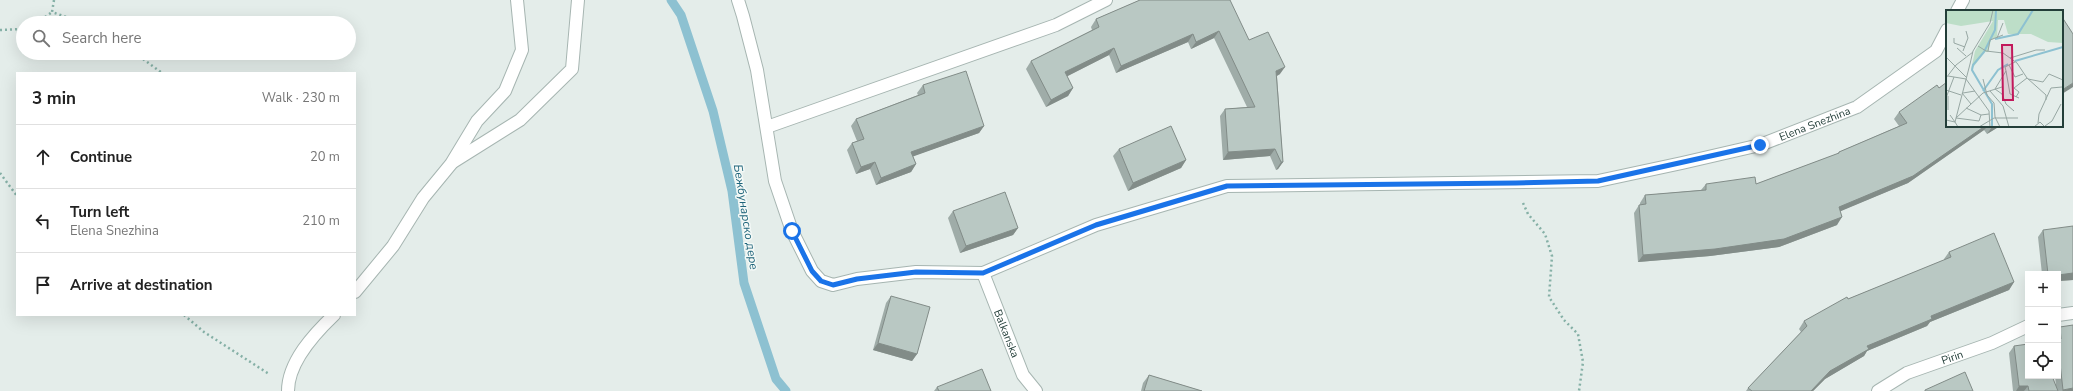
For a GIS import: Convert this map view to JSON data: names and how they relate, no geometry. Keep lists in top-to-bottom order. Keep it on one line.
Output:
{"streets":{"street":["Elena Snezhina","Balkanska","Pirin"]},"crossings":[["Elena Snezhina","Balkanska"]],"water":["Бежбунарско дере"],"page":{"search":"Search here","heading":["3 min","Walk · 230 m"],"list":[["Continue","20 m"],["Turn left","Elena Snezhina","210 m"],"Arrive at destination"],"map_buttons":["+","−"]}}
